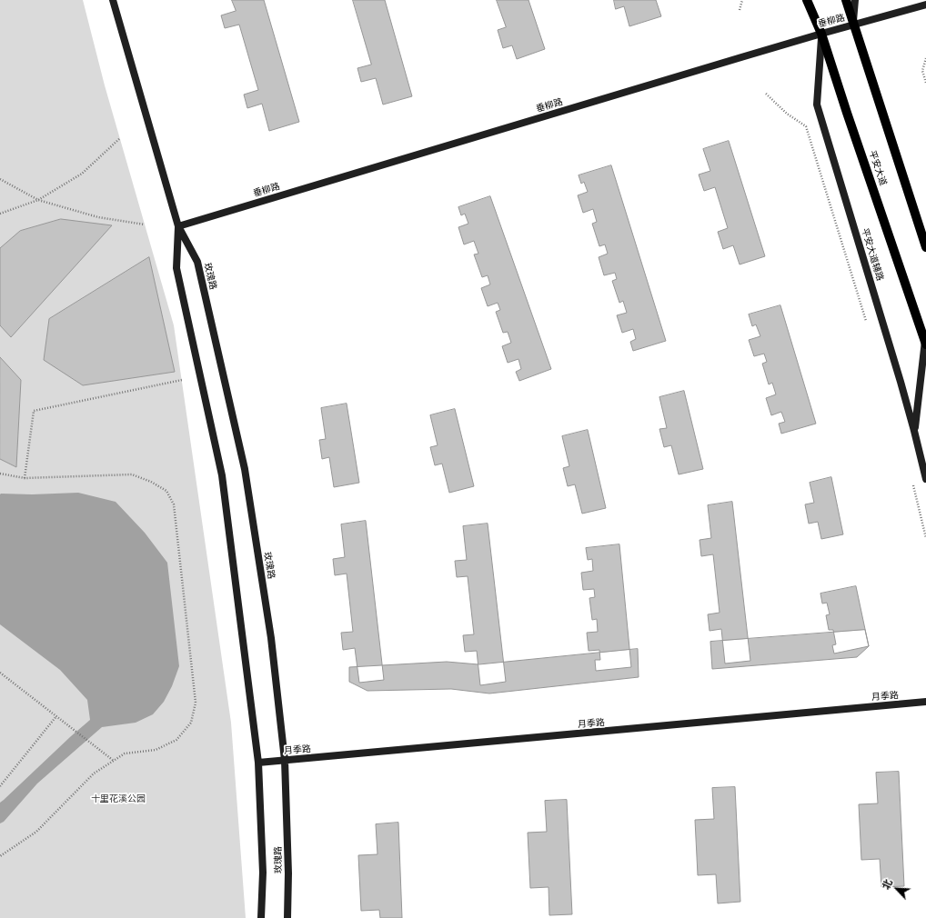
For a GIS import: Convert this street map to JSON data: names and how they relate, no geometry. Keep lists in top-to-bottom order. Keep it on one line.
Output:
{"streets":{"main road":["平安大道"],"street":["垂柳路","平安大道辅路","玫瑰路","月季路"]},"crossings":[["垂柳路","平安大道"],["垂柳路","平安大道辅路"],["垂柳路","玫瑰路"],["平安大道","平安大道辅路"],["玫瑰路","月季路"]],"parks":["十里花溪公园"],"north":"top left"}
